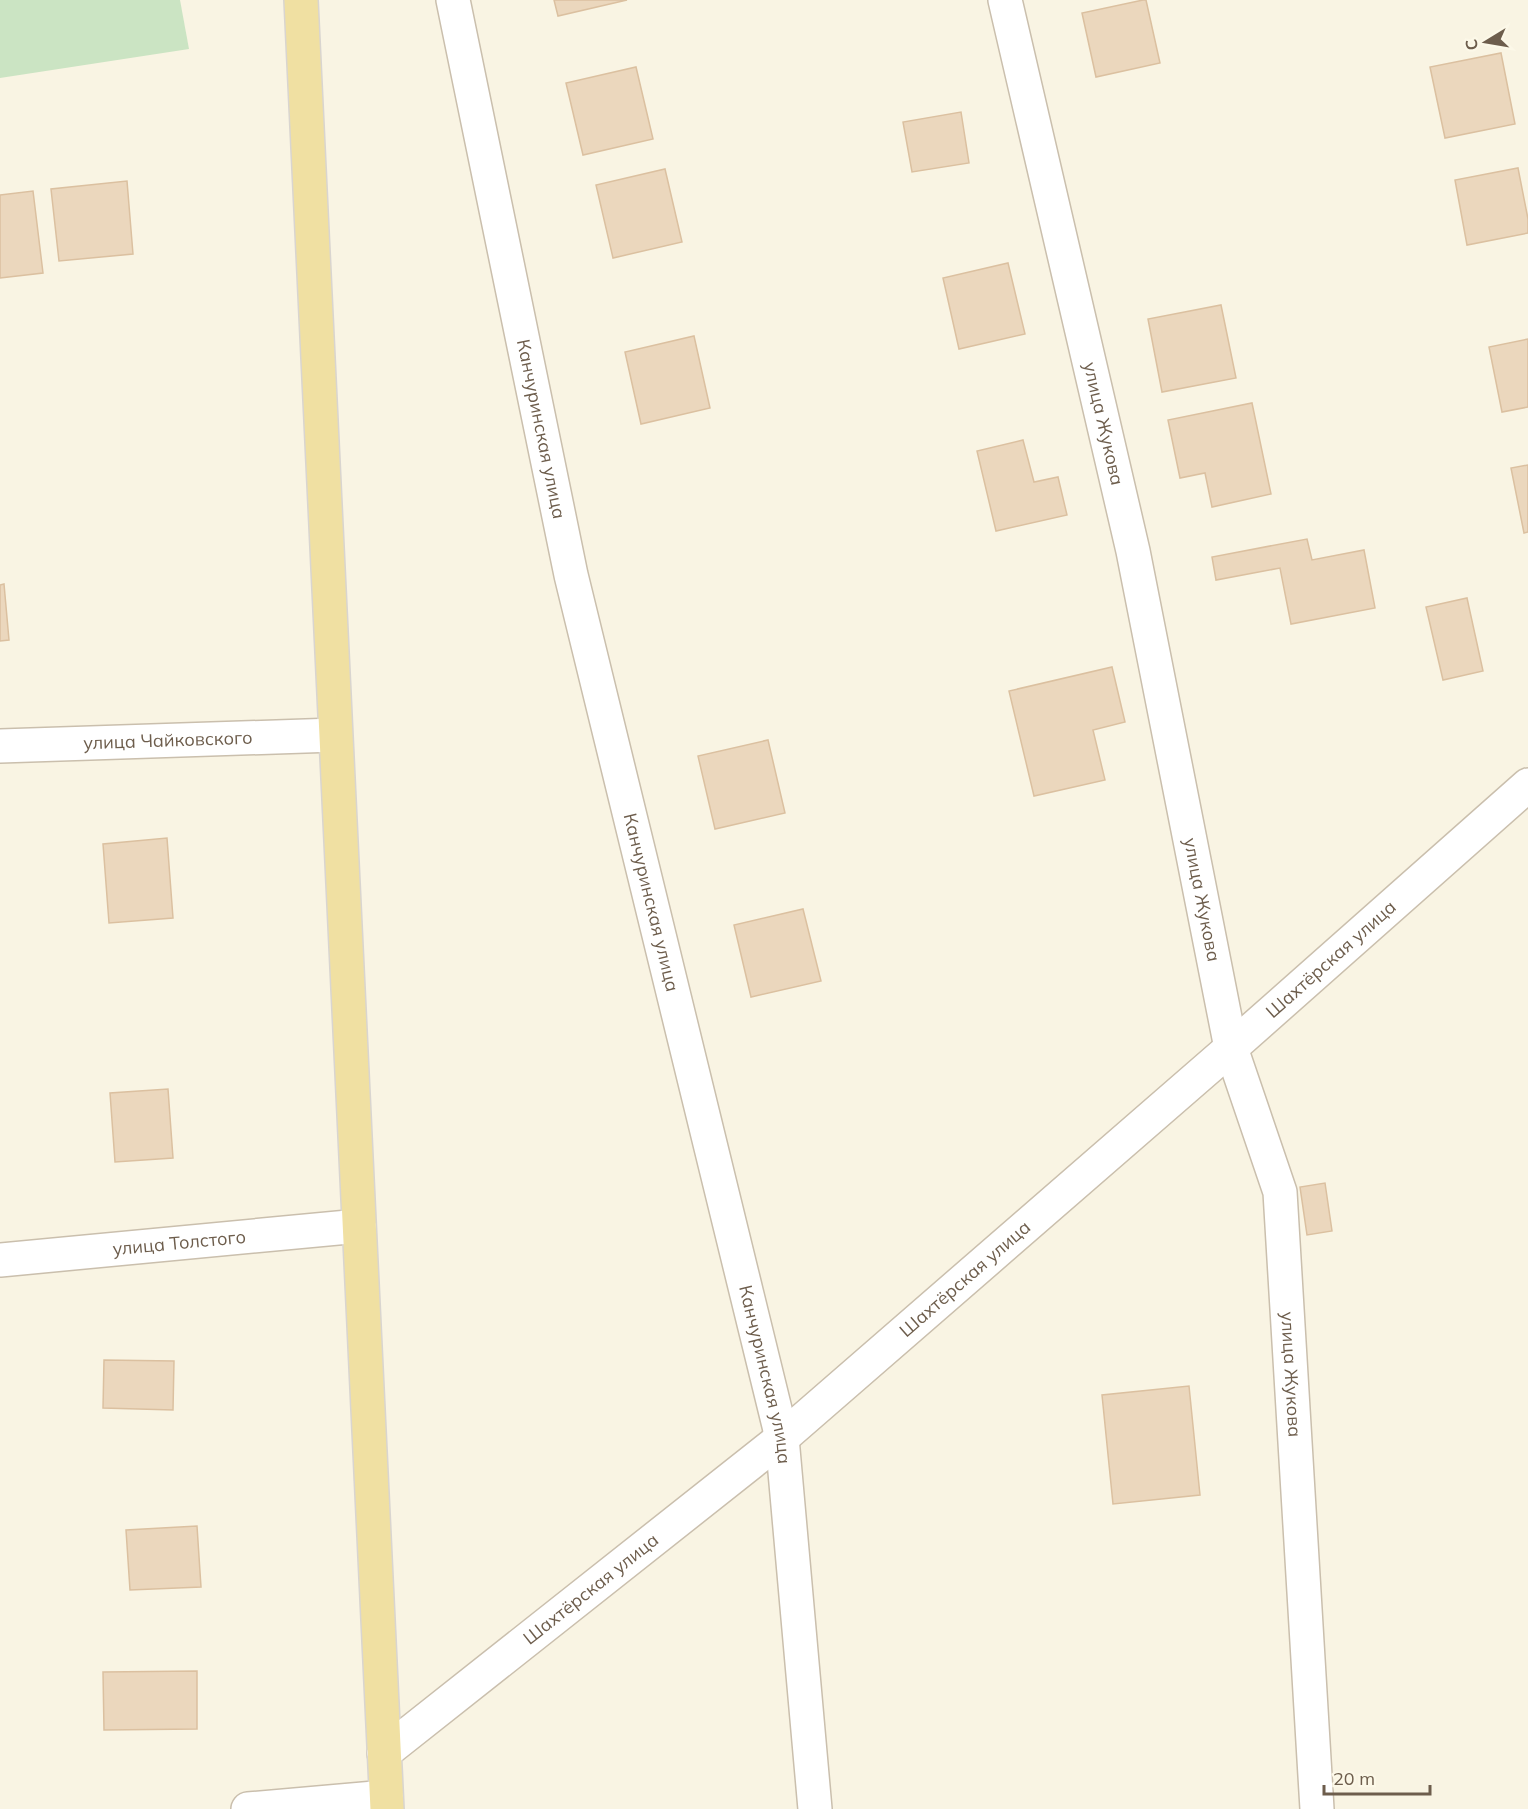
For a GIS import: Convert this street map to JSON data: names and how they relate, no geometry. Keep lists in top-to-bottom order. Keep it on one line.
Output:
{"streets":{"street":["улица Жукова","Канчуринская улица","улица Чайковского","Шахтёрская улица","улица Толстого"]},"crossings":[["улица Жукова","Шахтёрская улица"],["Канчуринская улица","Шахтёрская улица"]],"scale_bar":"20 m","north":"left"}
